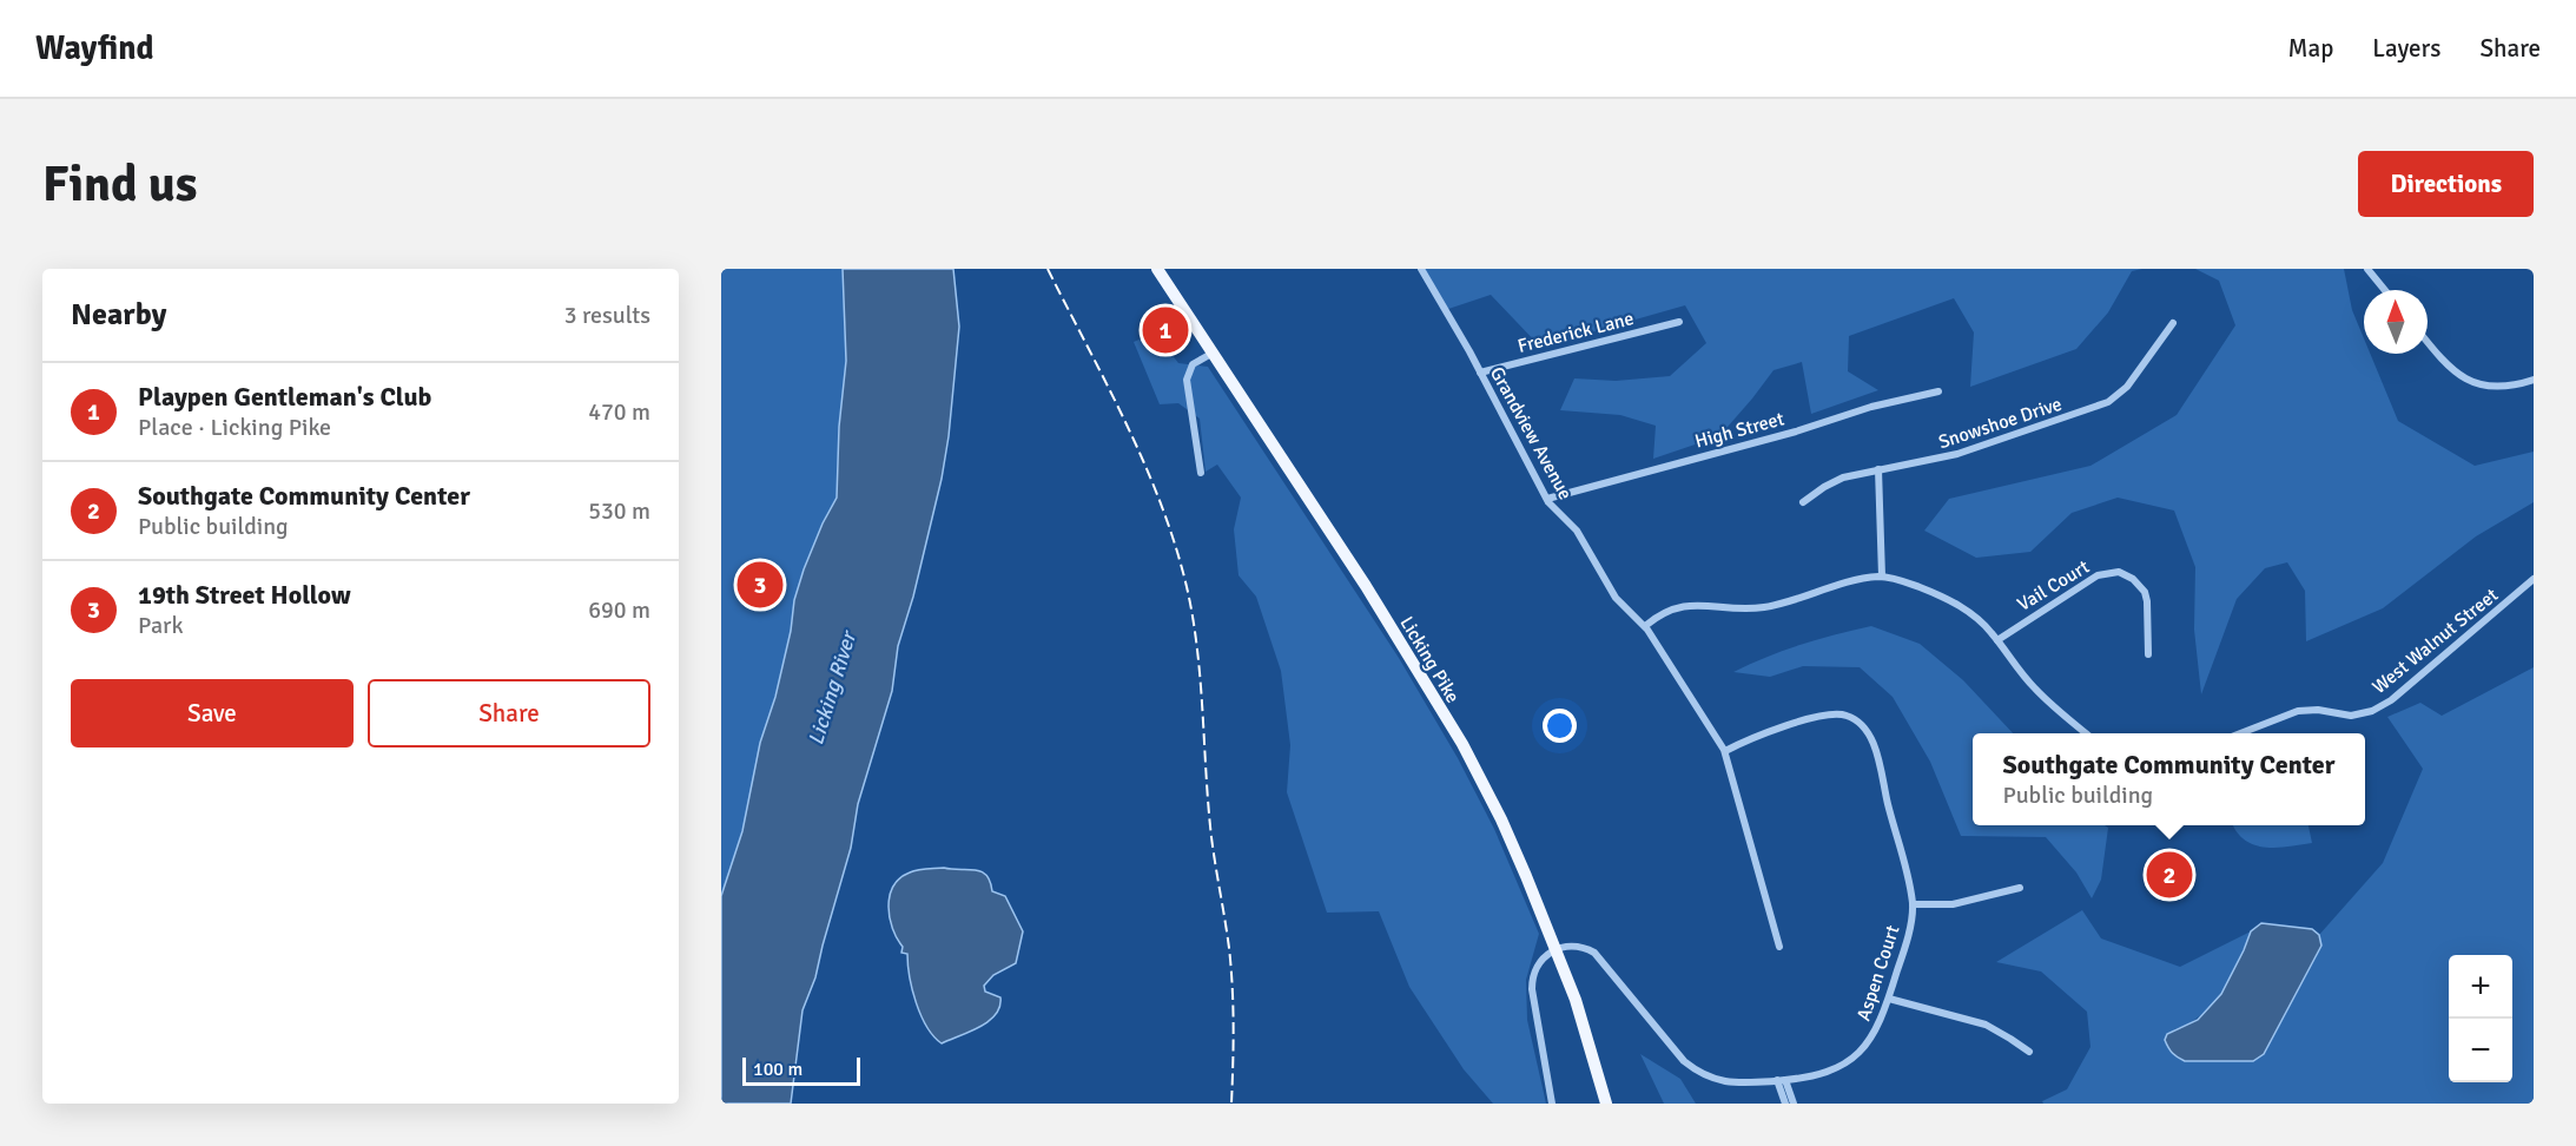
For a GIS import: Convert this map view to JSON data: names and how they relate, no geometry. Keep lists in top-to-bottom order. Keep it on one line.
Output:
{"streets":{"main road":["Licking Pike"],"street":["Frederick Lane","Snowshoe Drive","High Street","Grandview Avenue","Vail Court","West Walnut Street","Aspen Court"]},"crossings":[["Frederick Lane","Grandview Avenue"],["High Street","Grandview Avenue"],["Grandview Avenue","Aspen Court"],["Licking Pike","Aspen Court"]],"water":["Licking River"],"scale_bar":"100 m","north":"top","page":{"header":"Wayfind","nav":["Map","Layers","Share"],"buttons":["Directions",["Save","Share"]],"title":"Find us","heading":["Nearby","3 results"],"pins":["1","3","2"],"list":[{"mark":"1","name":"Playpen Gentleman's Club","note":"Place · Licking Pike","value":"470 m"},{"mark":"2","name":"Southgate Community Center","note":"Public building","value":"530 m"},{"mark":"3","name":"19th Street Hollow","note":"Park","value":"690 m"}],"popup":["Southgate Community Center","Public building"],"map_buttons":["+","−"],"scale":"100 m"}}
